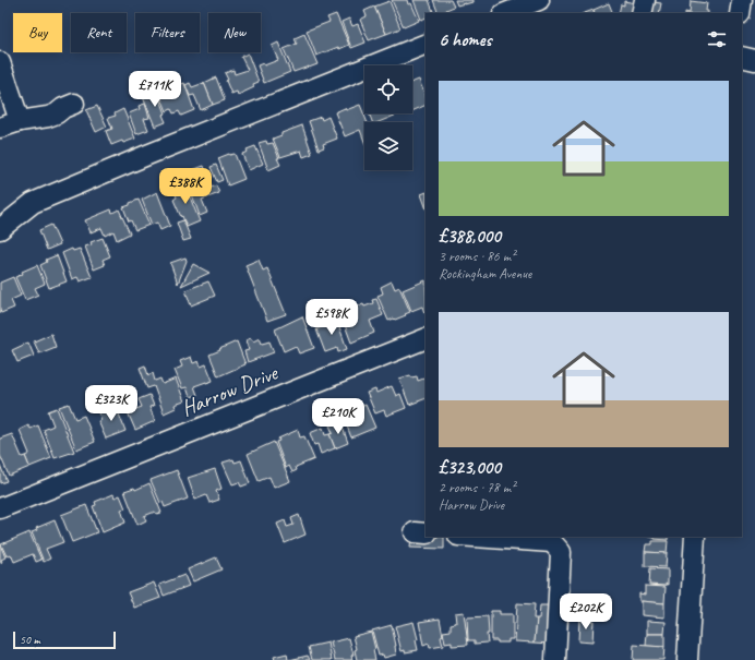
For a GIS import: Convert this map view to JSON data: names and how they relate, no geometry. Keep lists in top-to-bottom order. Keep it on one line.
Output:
{"streets":{"street":["Harrow Drive"]},"scale_bar":"50 m","page":{"chip":["Buy","Rent","Filters","New"],"heading":"6 homes","list":[{"name":"£388,000","note":"3 rooms · 86 m² · Rockingham Avenue"},{"name":"£323,000","note":"2 rooms · 78 m² · Harrow Drive"}],"price":["£711K","£388K","£598K","£323K","£210K","£202K"],"scale":"50 m"}}
